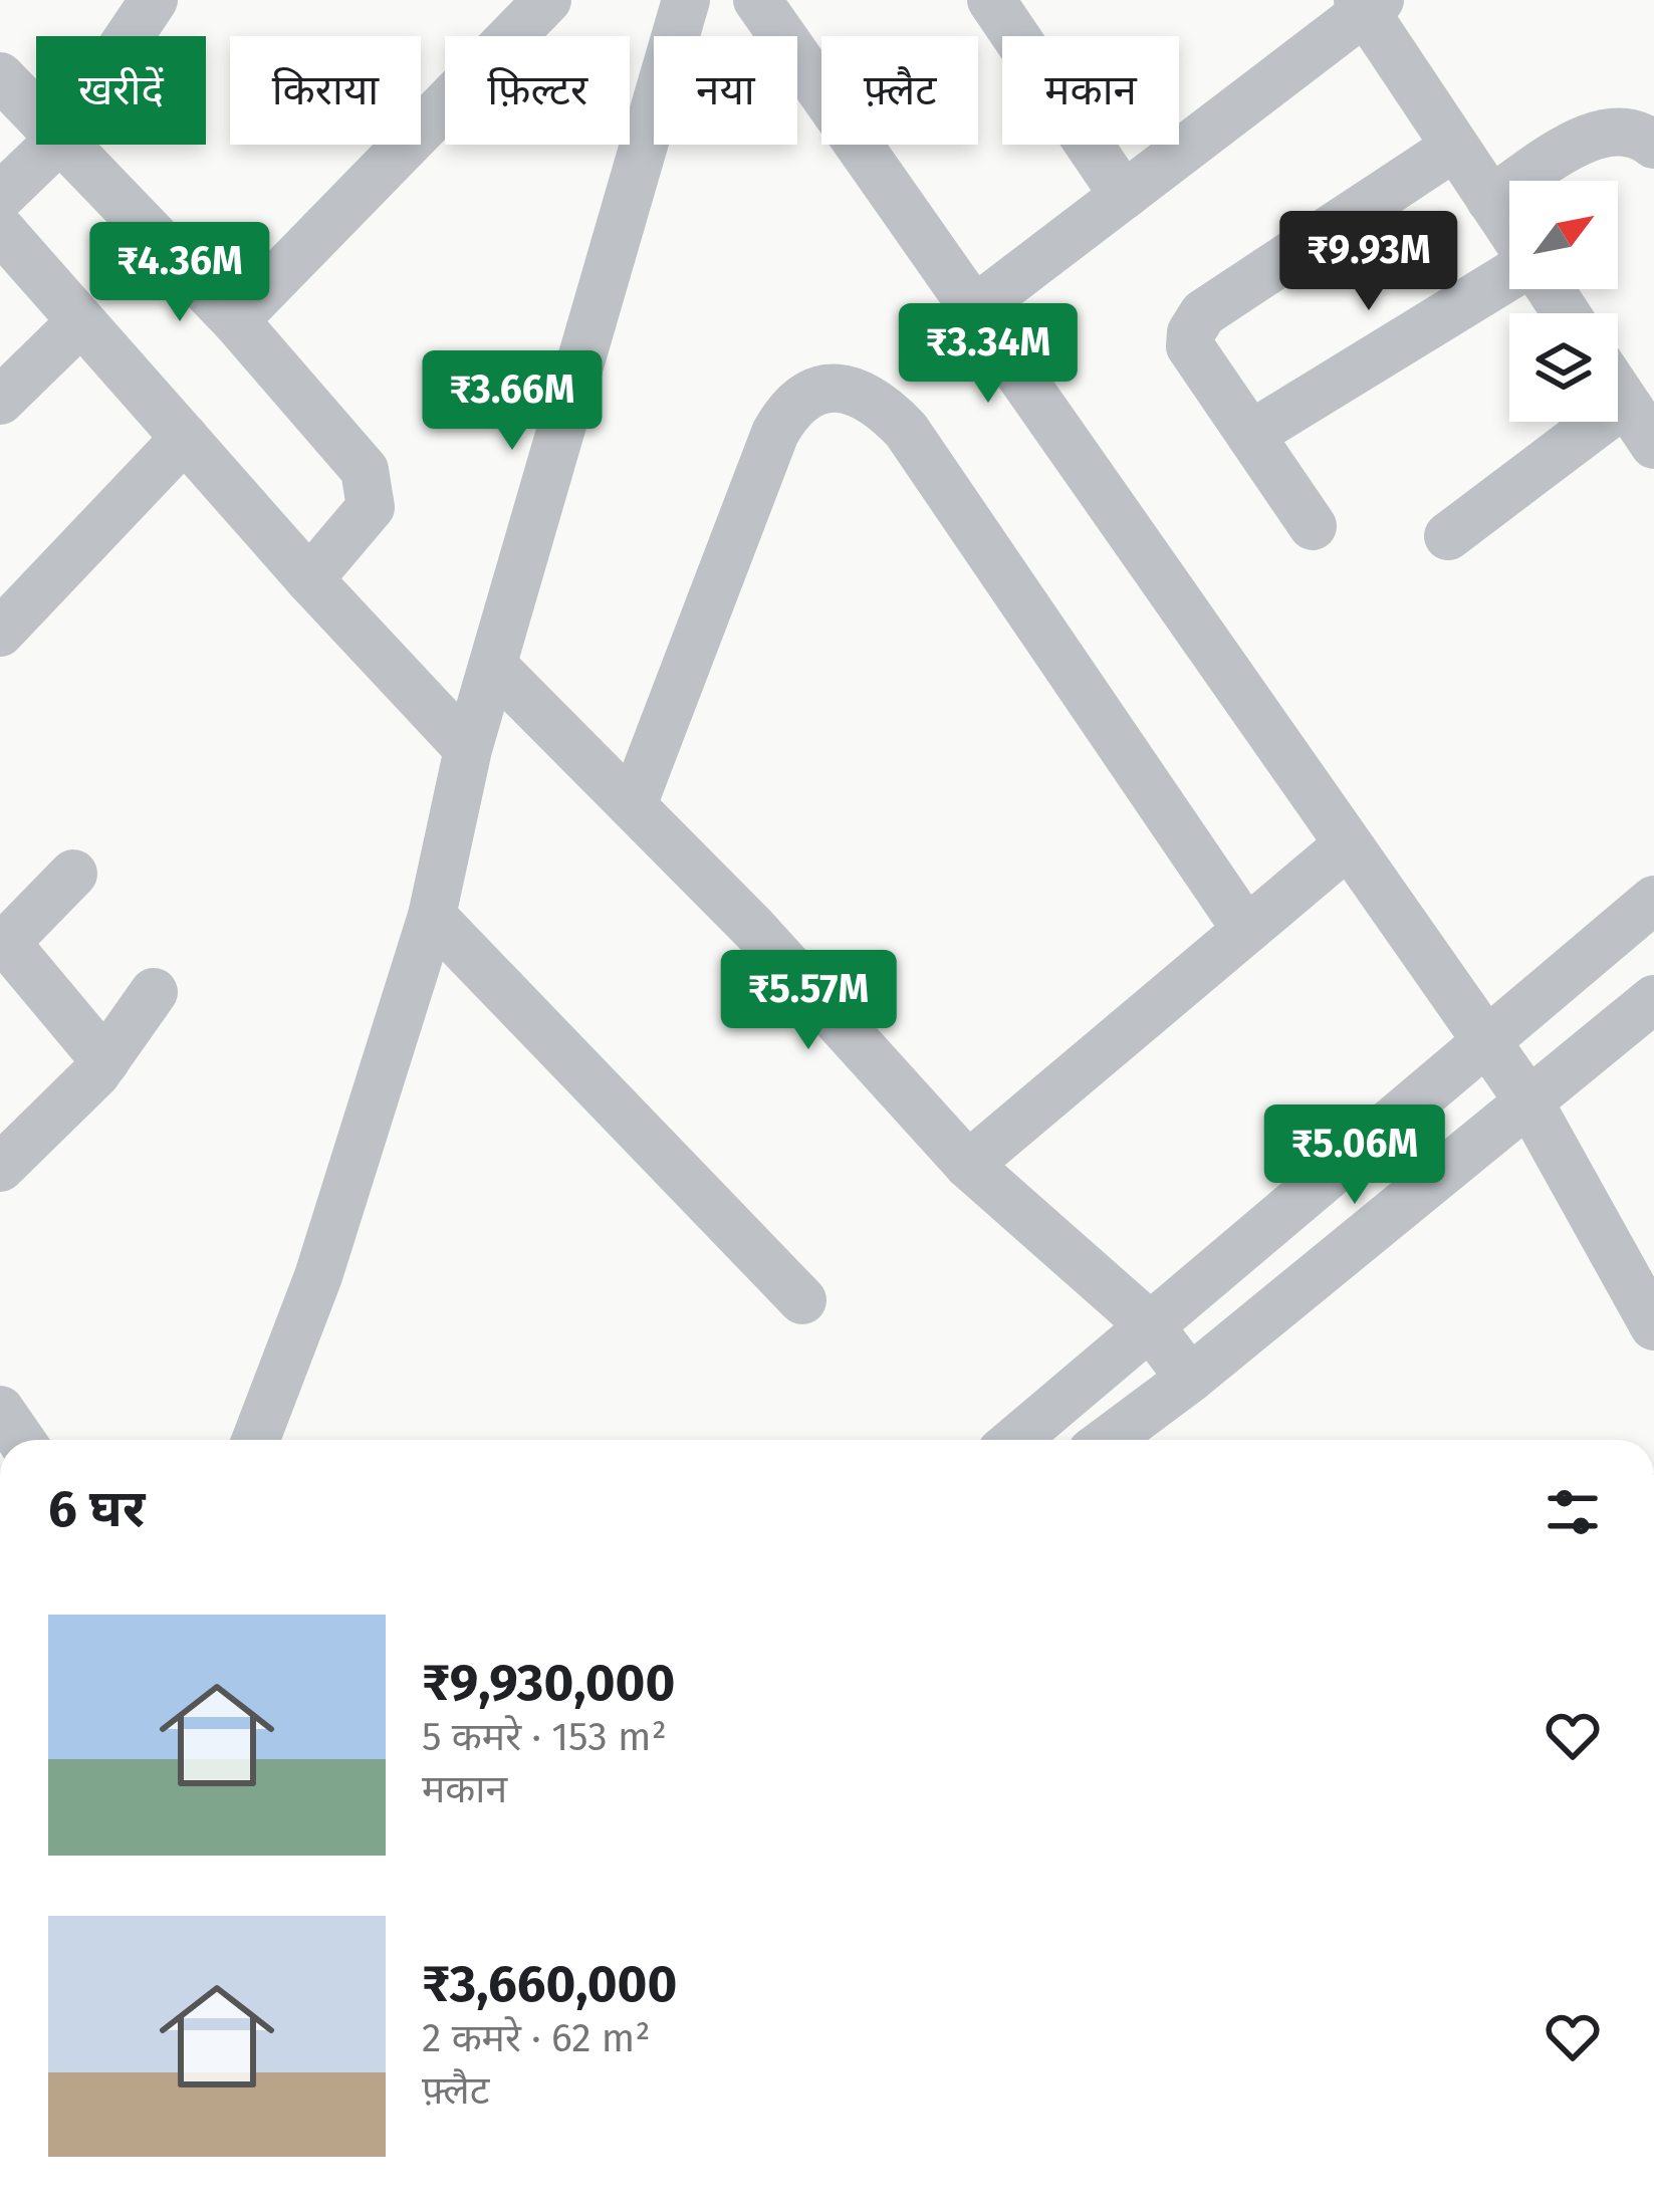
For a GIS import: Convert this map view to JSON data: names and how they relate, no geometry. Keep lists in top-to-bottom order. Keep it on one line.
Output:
{"north":"top right","page":{"chip":["खरीदें","किराया","फ़िल्टर","नया","फ़्लैट","मकान"],"price":["₹9.93M","₹4.36M","₹3.34M","₹3.66M","₹5.57M","₹5.06M"],"heading":"6 घर","list":[{"name":"₹9,930,000","note":"5 कमरे · 153 m² · मकान"},{"name":"₹3,660,000","note":"2 कमरे · 62 m² · फ़्लैट"}]}}
